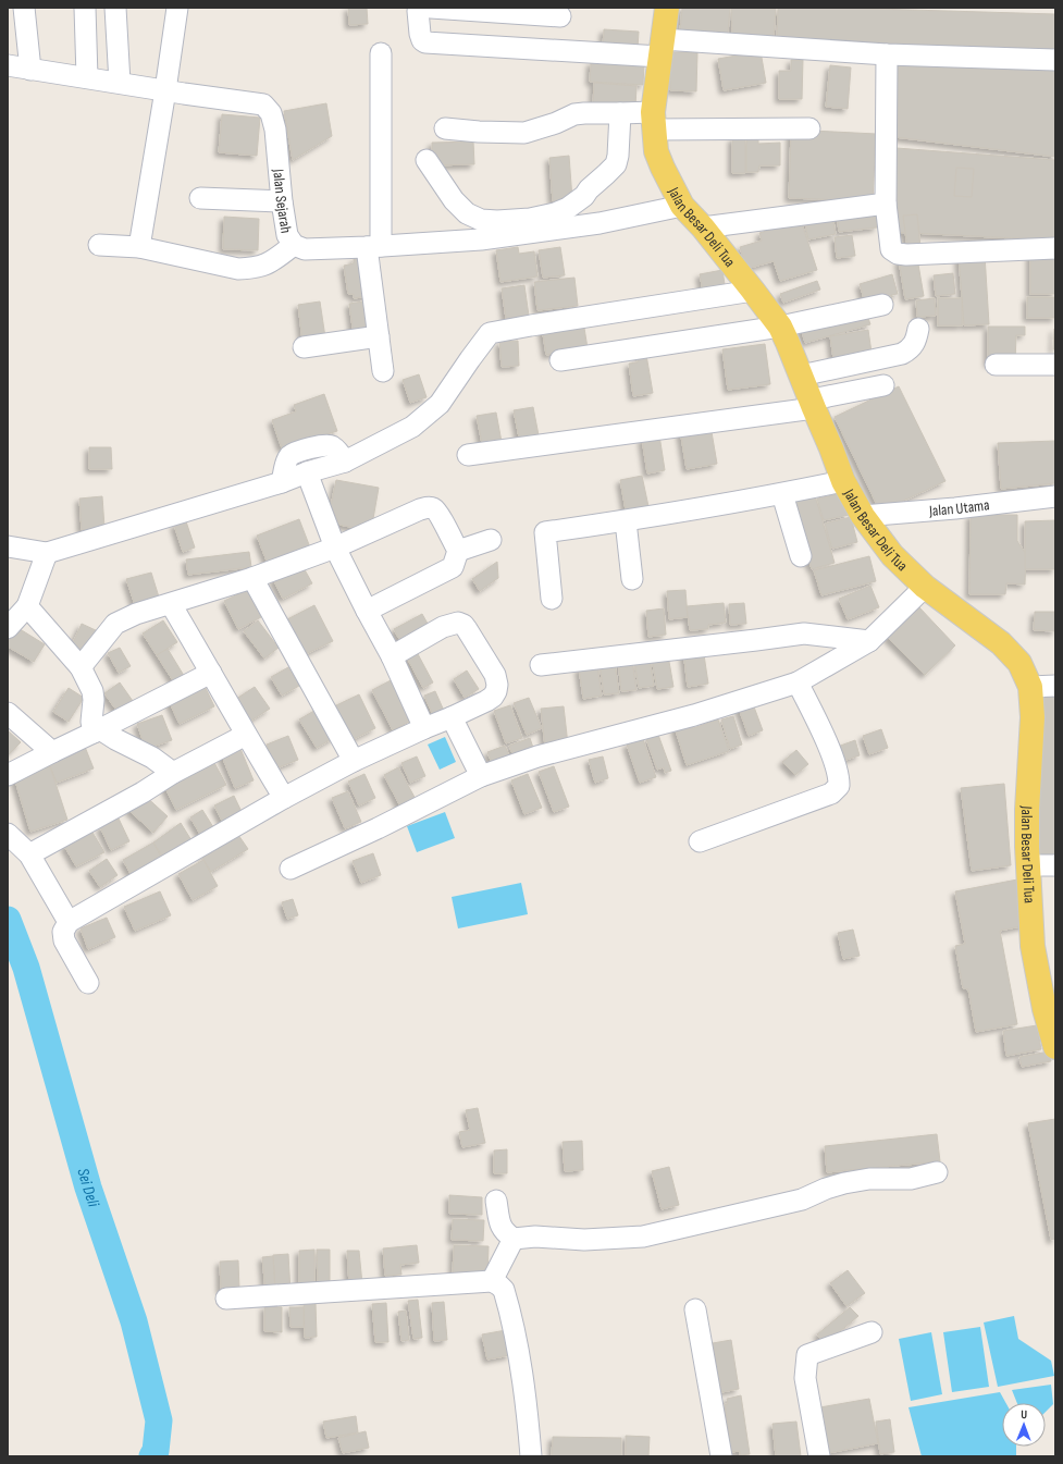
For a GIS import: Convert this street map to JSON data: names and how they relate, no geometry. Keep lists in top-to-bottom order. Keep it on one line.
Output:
{"streets":{"main road":["Jalan Besar Deli Tua"],"street":["Jalan Sejarah","Jalan Utama"]},"crossings":[["Jalan Sejarah","Jalan Besar Deli Tua"],["Jalan Besar Deli Tua","Jalan Utama"]],"water":["Sei Deli"],"north":"top"}
